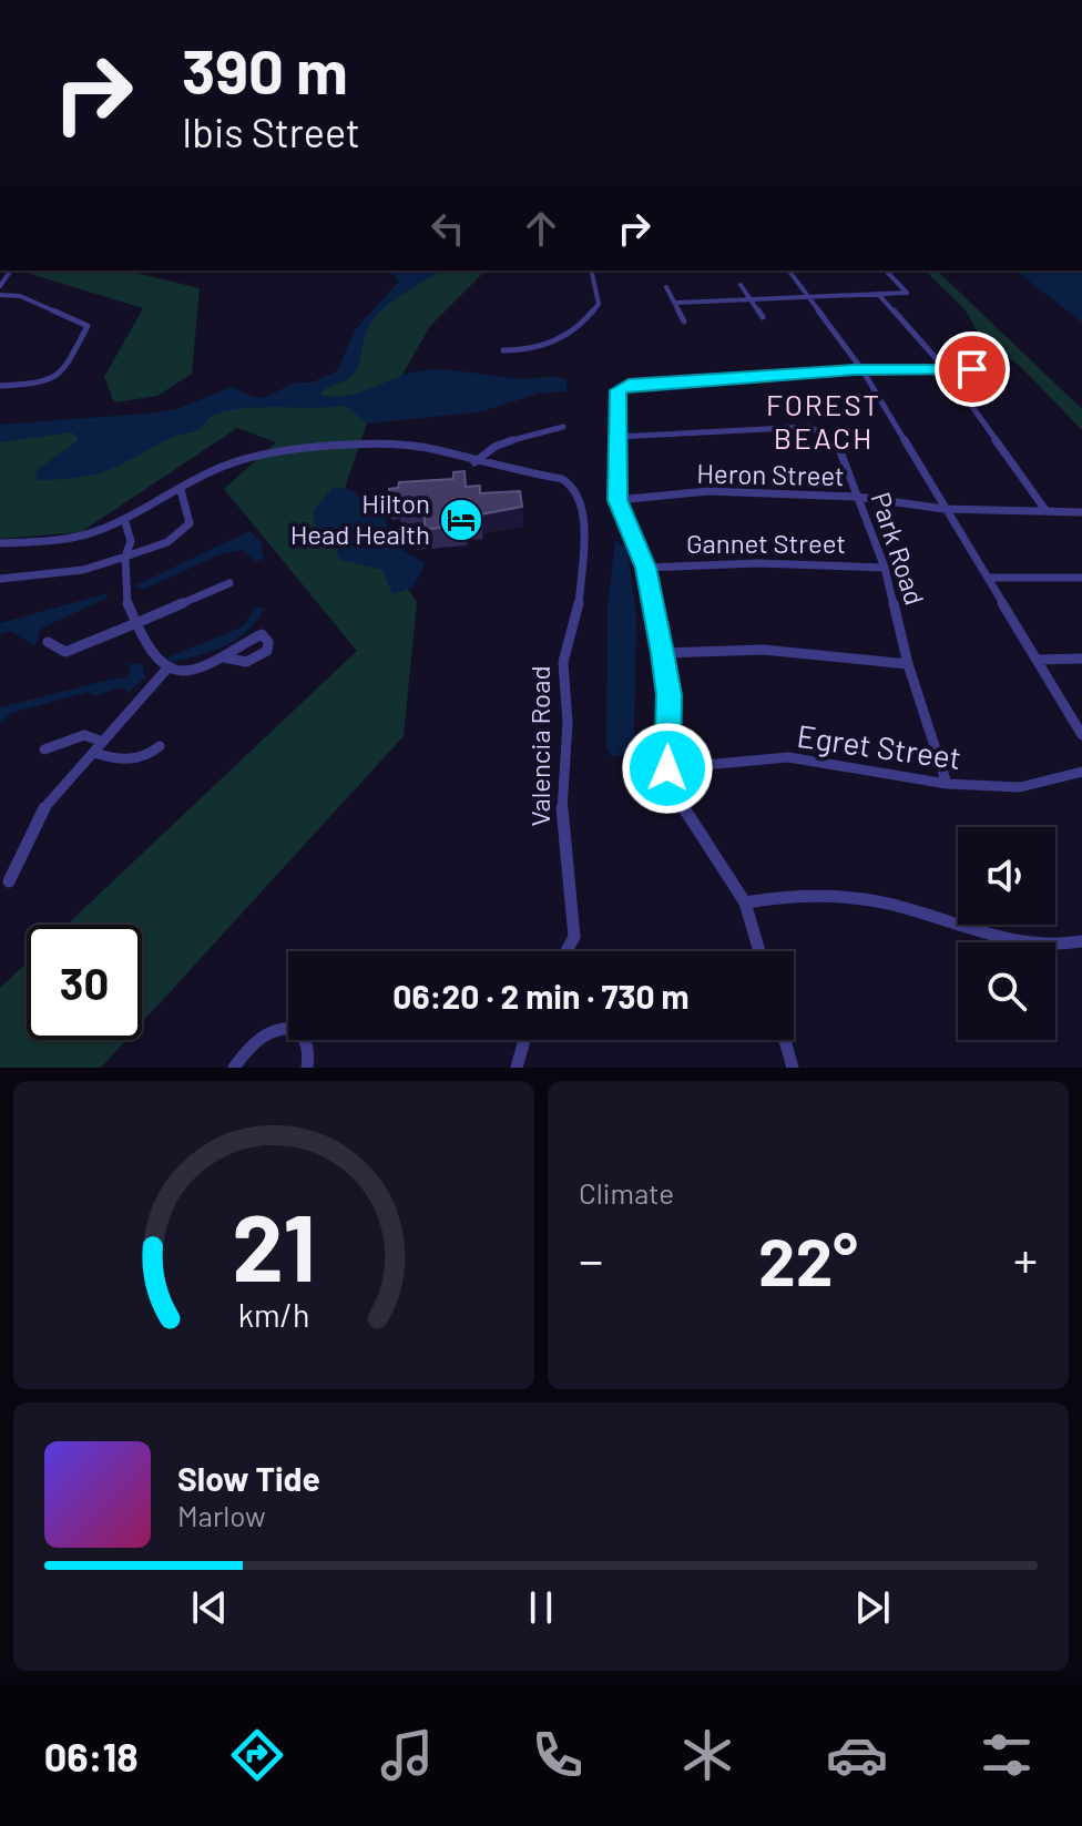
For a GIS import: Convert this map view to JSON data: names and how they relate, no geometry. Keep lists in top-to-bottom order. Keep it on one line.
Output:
{"streets":{"street":["Heron Street","Gannet Street","Park Road","Valencia Road","Egret Street"]},"crossings":[["Heron Street","Park Road"],["Gannet Street","Park Road"],["Park Road","Egret Street"]],"districts":["FOREST BEACH"],"places":{"hotel":["Hilton Head Health"]},"page":{"turn":["390 m","Ibis Street"],"limit":"30","trip":"06:20 · 2 min · 730 m","tile":"Climate","heat":["−","22°","+"],"song":["Slow Tide","Marlow"],"tabs":"06:18","gauge":["21","km/h"]}}
